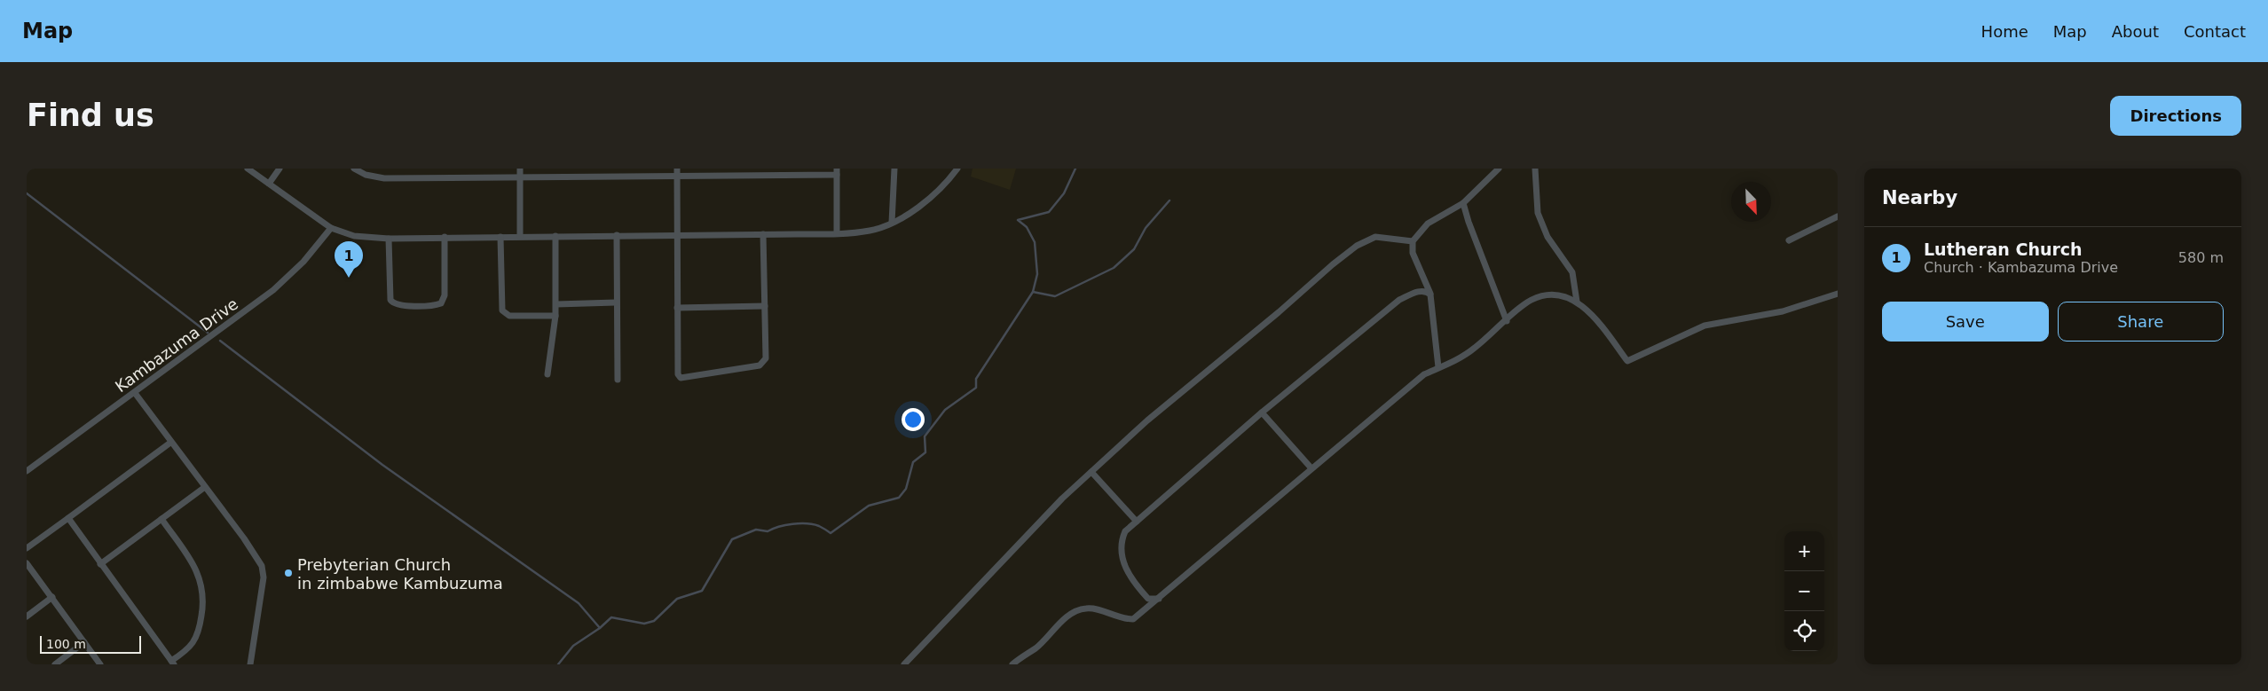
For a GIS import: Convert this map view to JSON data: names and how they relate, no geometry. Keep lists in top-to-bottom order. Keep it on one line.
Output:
{"streets":{"street":["Kambazuma Drive"]},"places":["Prebyterian Church in zimbabwe Kambuzuma"],"scale_bar":"100 m","north":"bottom right","page":{"header":"Map","nav":["Home","Map","About","Contact"],"buttons":["Directions",["Save","Share"]],"title":"Find us","heading":"Nearby","list":[{"mark":"1","name":"Lutheran Church","note":"Church · Kambazuma Drive","value":"580 m"}],"pins":"1","map_buttons":["+","−"],"scale":"100 m"}}
